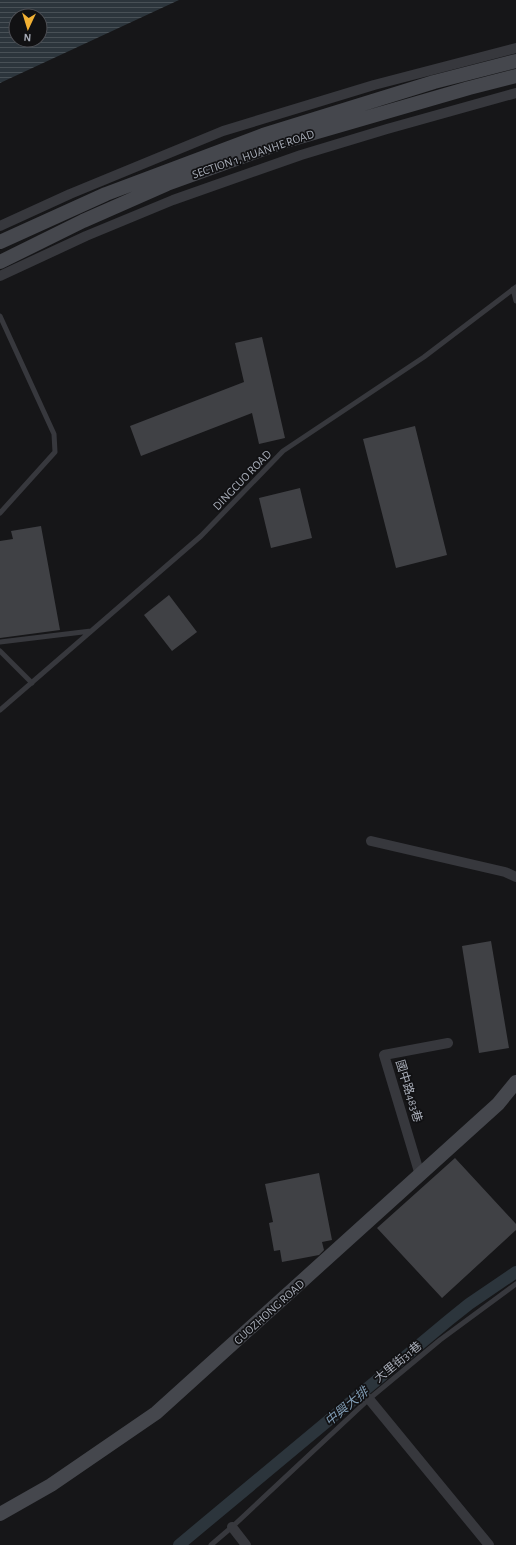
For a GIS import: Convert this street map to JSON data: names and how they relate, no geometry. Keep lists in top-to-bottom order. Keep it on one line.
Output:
{"streets":{"street":["SECTION 1, HUANHE ROAD","國中路483巷","GUOZHONG ROAD"],"lane":["DINGCUO ROAD","大里街31巷"]},"crossings":[["國中路483巷","GUOZHONG ROAD"]],"water":["中興大排"],"north":"bottom"}
